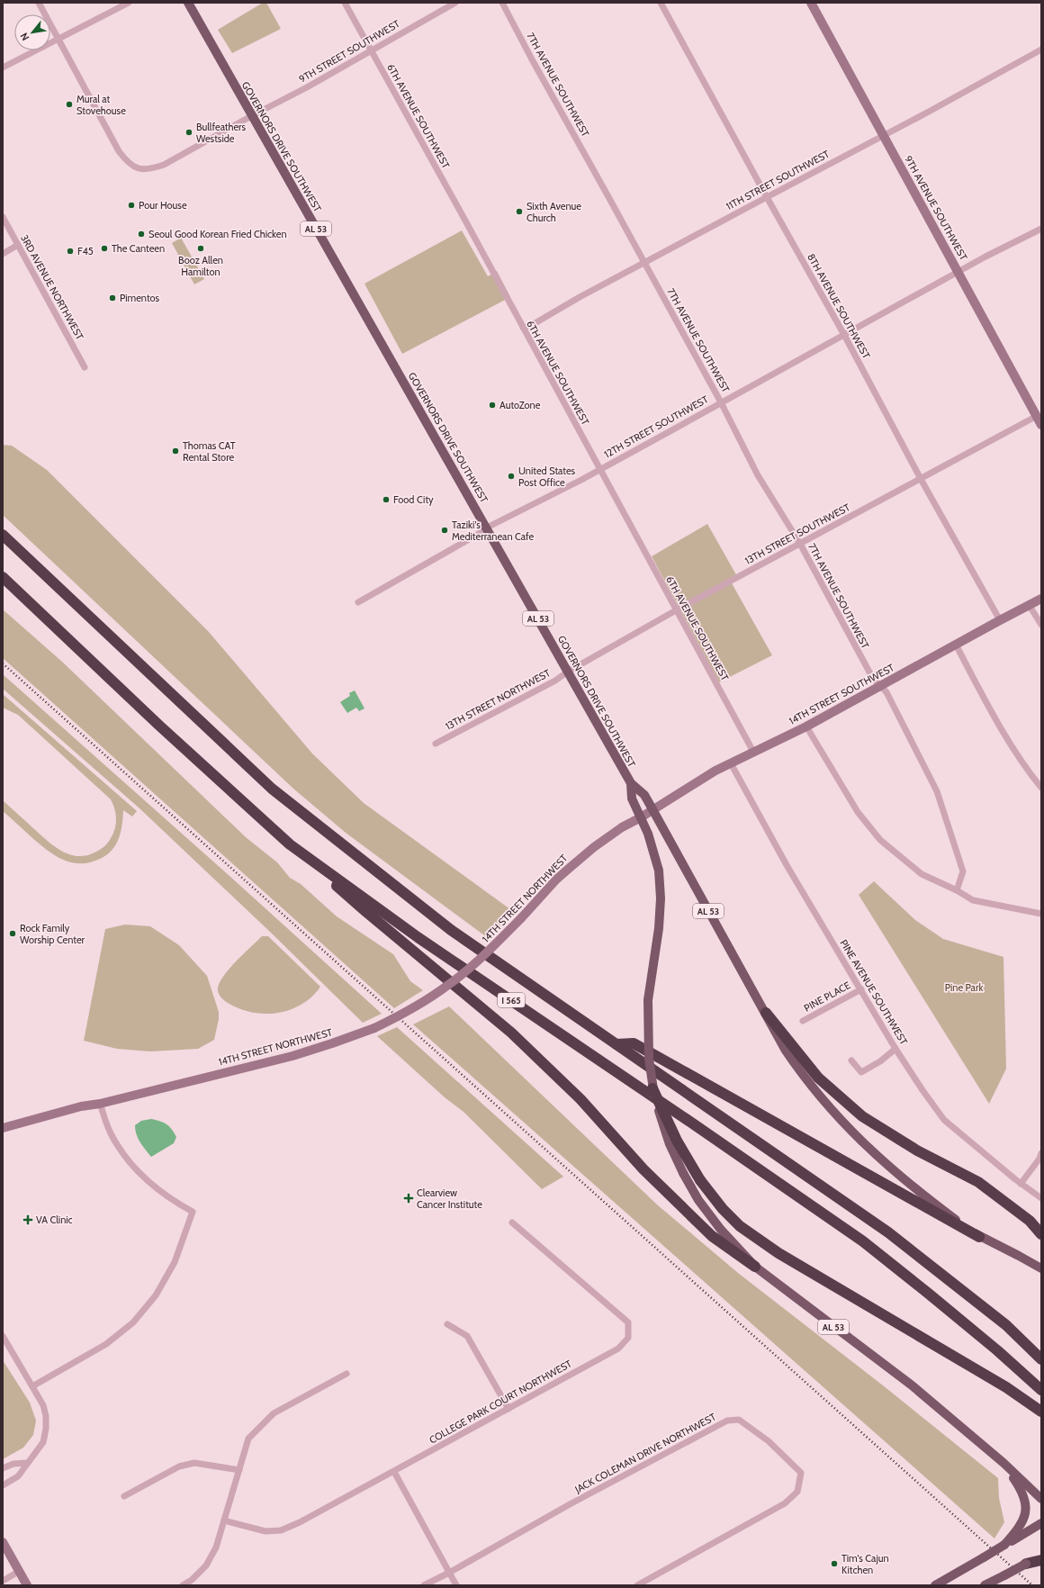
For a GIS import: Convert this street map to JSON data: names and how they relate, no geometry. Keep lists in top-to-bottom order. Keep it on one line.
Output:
{"streets":{"highway":["I 565"],"main road":["GOVERNORS DRIVE SOUTHWEST","AL 53"],"street":["9TH STREET SOUTHWEST","7TH AVENUE SOUTHWEST","6TH AVENUE SOUTHWEST","11TH STREET SOUTHWEST","9TH AVENUE SOUTHWEST","3RD AVENUE NORTHWEST","8TH AVENUE SOUTHWEST","12TH STREET SOUTHWEST","13TH STREET SOUTHWEST","14TH STREET SOUTHWEST","13TH STREET NORTHWEST","14TH STREET NORTHWEST","PINE AVENUE SOUTHWEST","PINE PLACE","COLLEGE PARK COURT NORTHWEST","JACK COLEMAN DRIVE NORTHWEST"]},"crossings":[["9TH STREET SOUTHWEST","6TH AVENUE SOUTHWEST"],["9TH STREET SOUTHWEST","GOVERNORS DRIVE SOUTHWEST"],["7TH AVENUE SOUTHWEST","11TH STREET SOUTHWEST"],["7TH AVENUE SOUTHWEST","12TH STREET SOUTHWEST"],["7TH AVENUE SOUTHWEST","13TH STREET SOUTHWEST"],["7TH AVENUE SOUTHWEST","14TH STREET SOUTHWEST"],["6TH AVENUE SOUTHWEST","11TH STREET SOUTHWEST"],["6TH AVENUE SOUTHWEST","12TH STREET SOUTHWEST"],["6TH AVENUE SOUTHWEST","13TH STREET SOUTHWEST"],["6TH AVENUE SOUTHWEST","14TH STREET SOUTHWEST"],["GOVERNORS DRIVE SOUTHWEST","AL 53"],["GOVERNORS DRIVE SOUTHWEST","12TH STREET SOUTHWEST"],["GOVERNORS DRIVE SOUTHWEST","13TH STREET SOUTHWEST"],["GOVERNORS DRIVE SOUTHWEST","14TH STREET SOUTHWEST"],["GOVERNORS DRIVE SOUTHWEST","13TH STREET NORTHWEST"],["GOVERNORS DRIVE SOUTHWEST","14TH STREET NORTHWEST"],["11TH STREET SOUTHWEST","9TH AVENUE SOUTHWEST"],["11TH STREET SOUTHWEST","8TH AVENUE SOUTHWEST"],["9TH AVENUE SOUTHWEST","12TH STREET SOUTHWEST"],["9TH AVENUE SOUTHWEST","13TH STREET SOUTHWEST"],["AL 53","14TH STREET NORTHWEST"],["8TH AVENUE SOUTHWEST","12TH STREET SOUTHWEST"],["8TH AVENUE SOUTHWEST","13TH STREET SOUTHWEST"],["8TH AVENUE SOUTHWEST","14TH STREET SOUTHWEST"],["13TH STREET SOUTHWEST","13TH STREET NORTHWEST"],["14TH STREET SOUTHWEST","14TH STREET NORTHWEST"],["14TH STREET SOUTHWEST","PINE AVENUE SOUTHWEST"],["PINE AVENUE SOUTHWEST","PINE PLACE"]],"parks":["Pine Park"],"places":{"other":["Mural at Stovehouse","Bullfeathers Westside","Pour House","Sixth Avenue Church","Seoul Good Korean Fried Chicken","The Canteen","Booz Allen Hamilton","F45","Pimentos","AutoZone","Thomas CAT Rental Store","United States Post Office","Food City","Taziki's Mediterranean Cafe","Rock Family Worship Center","Tim's Cajun Kitchen"],"health":["Clearview Cancer Institute","VA Clinic"]},"north":"bottom left"}
